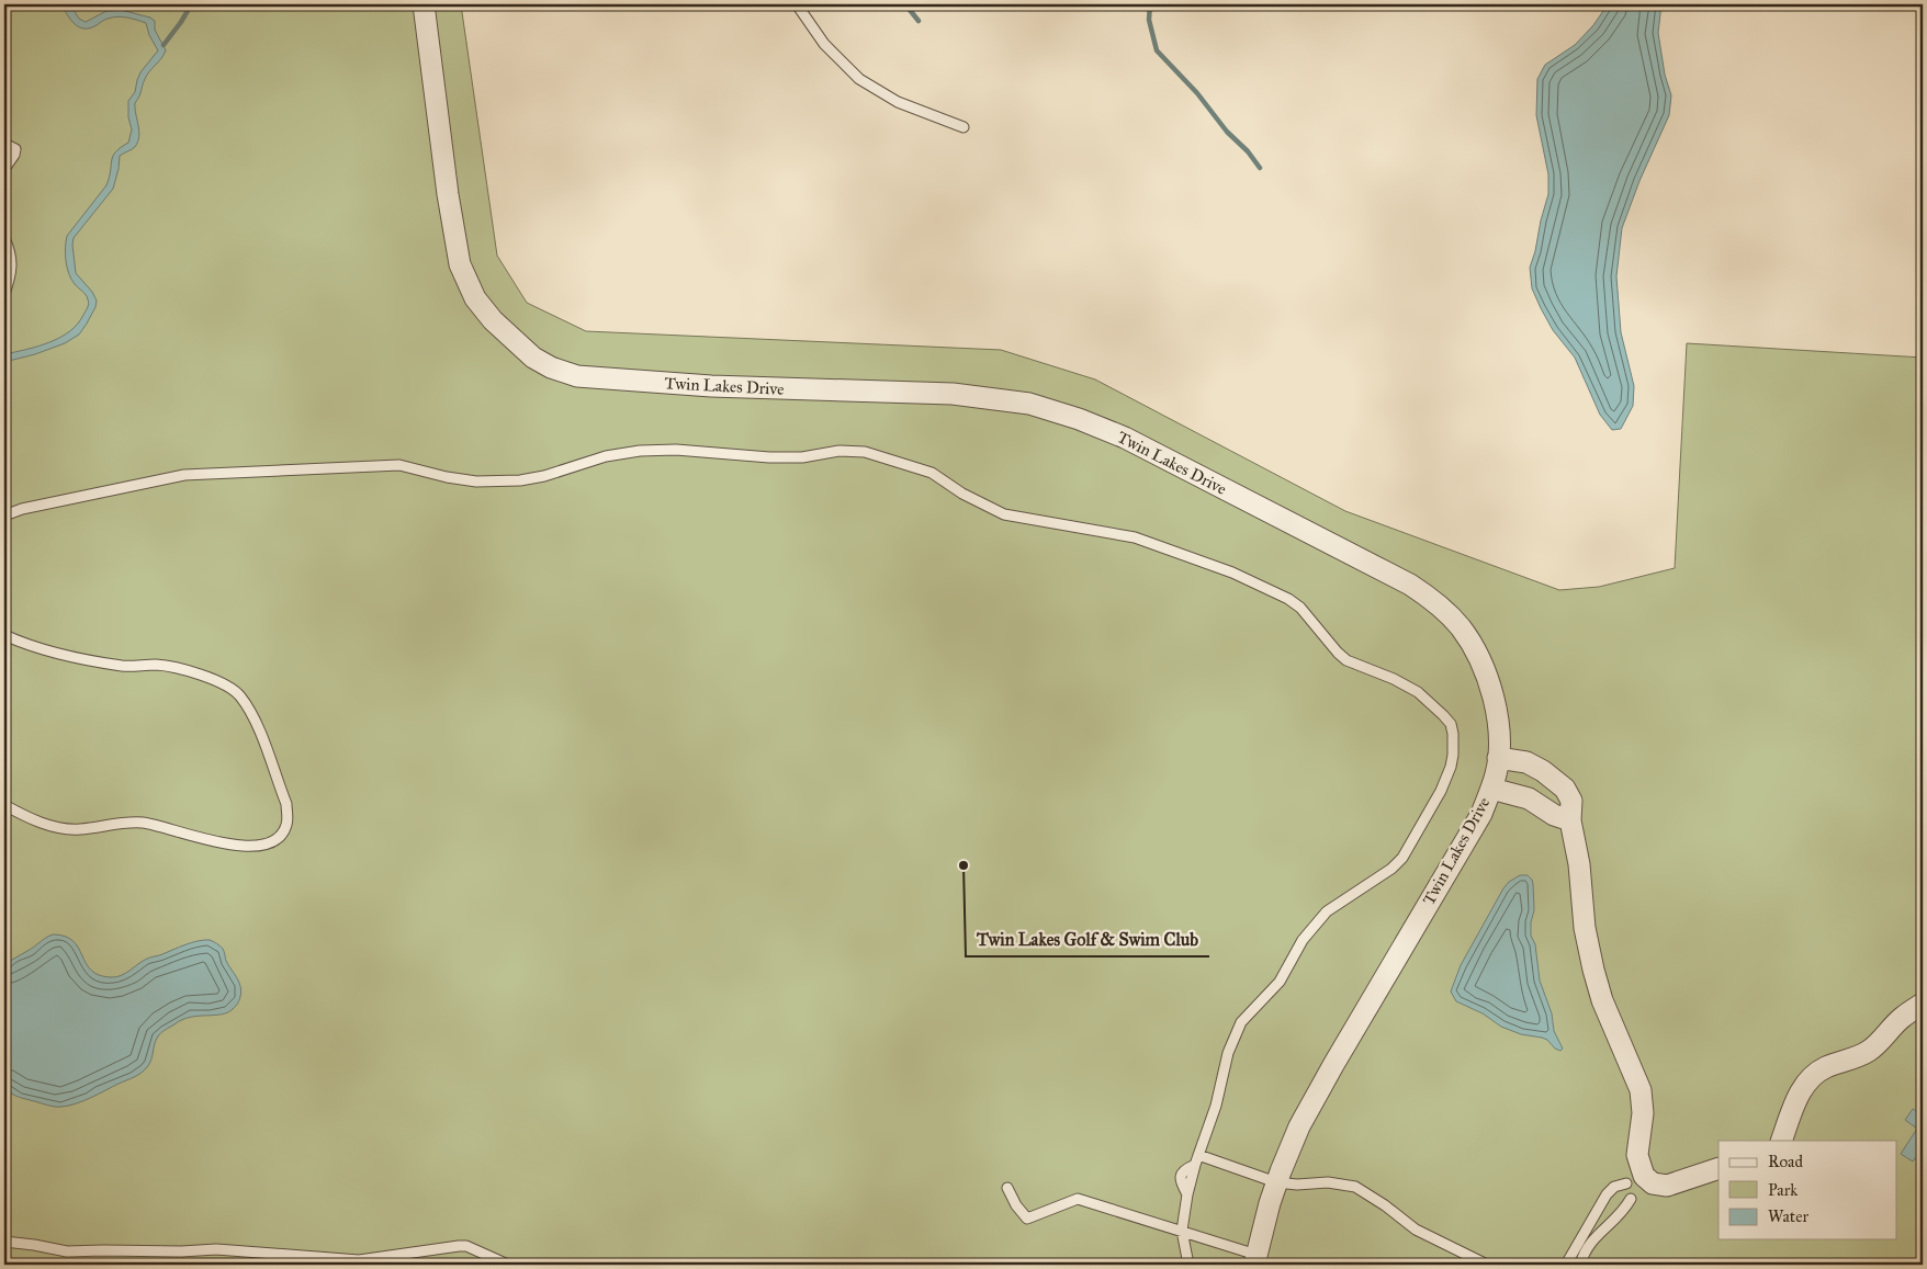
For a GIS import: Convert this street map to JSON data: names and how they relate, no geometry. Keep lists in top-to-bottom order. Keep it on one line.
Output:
{"streets":{"street":["Twin Lakes Drive"]},"places":["Twin Lakes Golf & Swim Club"],"legend":["Road","Park","Water"]}
